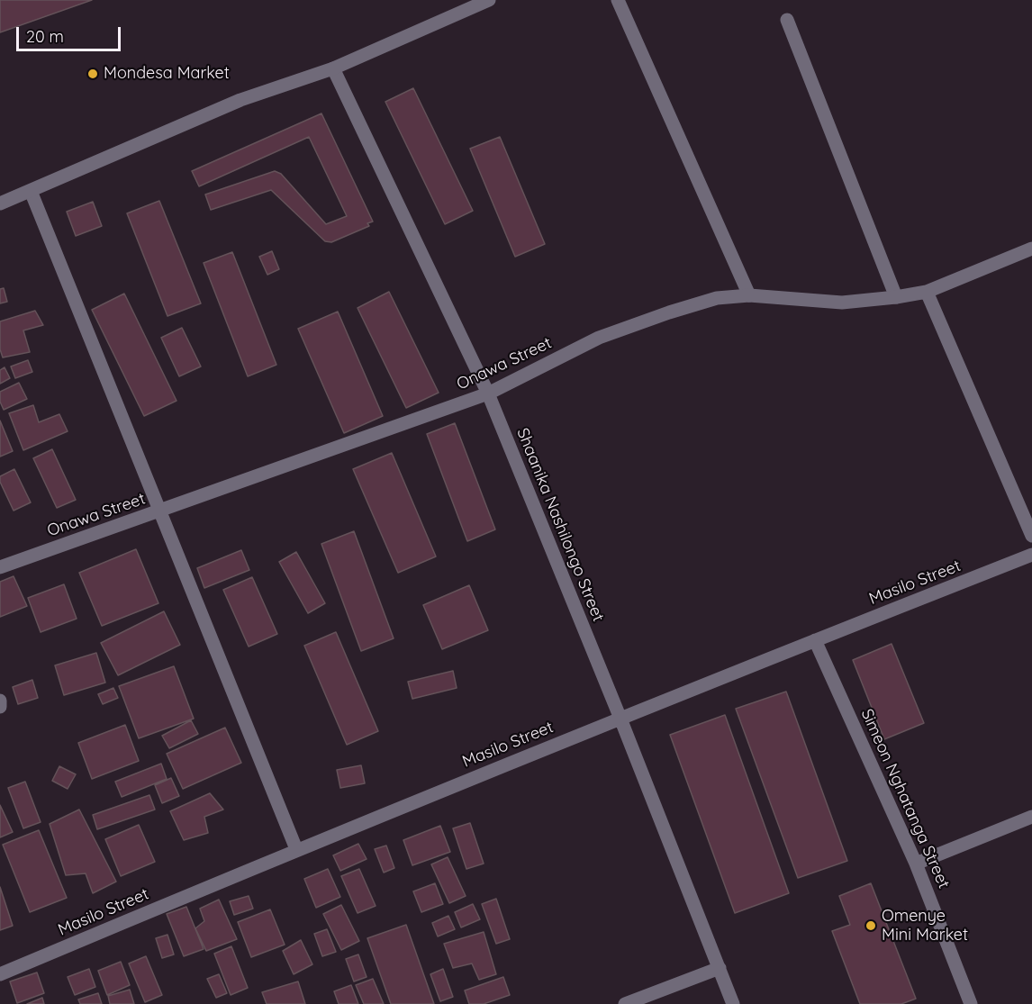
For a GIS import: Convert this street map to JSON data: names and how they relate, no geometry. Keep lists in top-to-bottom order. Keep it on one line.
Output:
{"streets":{"street":["Onawa Street","Shaanika Nashilongo Street","Masilo Street","Simeon Nghatanga Street"]},"crossings":[["Onawa Street","Shaanika Nashilongo Street"],["Shaanika Nashilongo Street","Masilo Street"],["Masilo Street","Simeon Nghatanga Street"]],"places":["Mondesa Market","Omenye Mini Market"],"scale_bar":"20 m"}
